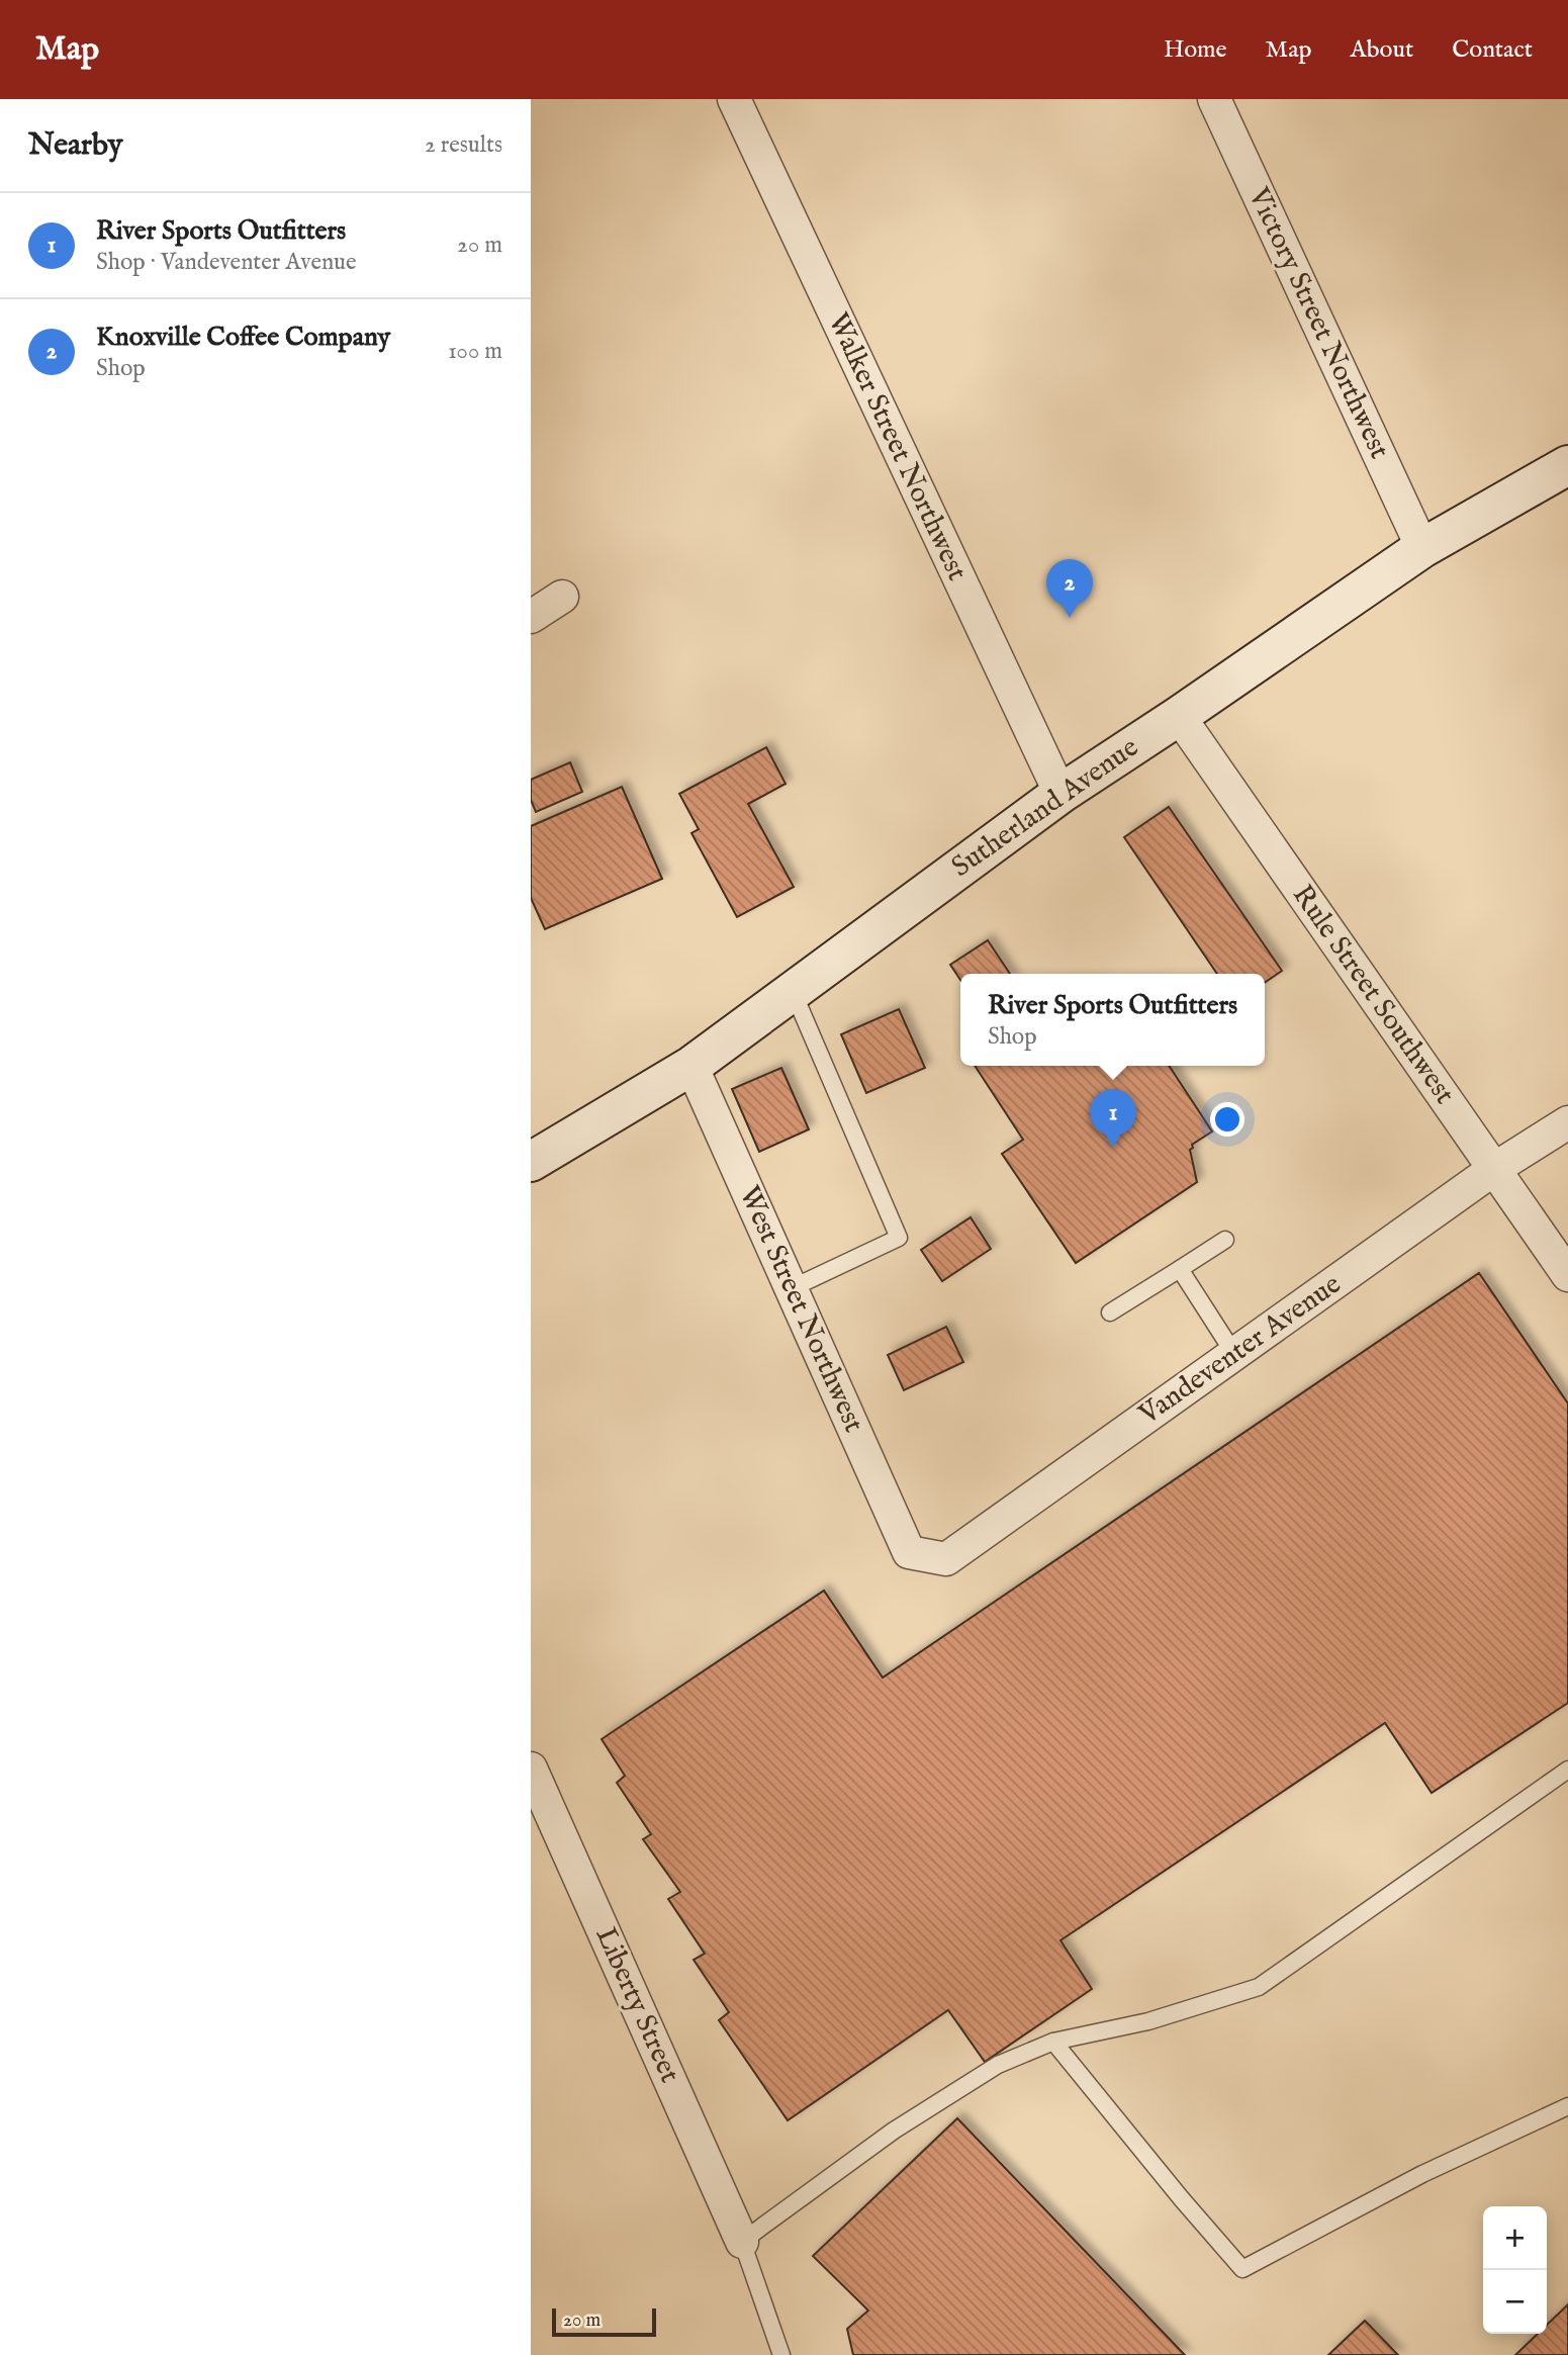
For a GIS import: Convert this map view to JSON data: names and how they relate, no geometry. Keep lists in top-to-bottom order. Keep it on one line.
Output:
{"streets":{"street":["Victory Street Northwest","Walker Street Northwest","Sutherland Avenue","Rule Street Southwest","West Street Northwest","Vandeventer Avenue","Liberty Street"]},"crossings":[["Victory Street Northwest","Sutherland Avenue"],["Walker Street Northwest","Sutherland Avenue"],["Sutherland Avenue","Rule Street Southwest"],["Sutherland Avenue","West Street Northwest"],["Rule Street Southwest","Vandeventer Avenue"],["West Street Northwest","Vandeventer Avenue"]],"scale_bar":"20 m","page":{"header":"Map","nav":["Home","Map","About","Contact"],"heading":["Nearby","2 results"],"list":[{"mark":"1","name":"River Sports Outfitters","note":"Shop · Vandeventer Avenue","value":"20 m"},{"mark":"2","name":"Knoxville Coffee Company","note":"Shop","value":"100 m"}],"pins":["2","1"],"popup":["River Sports Outfitters","Shop"],"map_buttons":["+","−"],"scale":"20 m"}}
